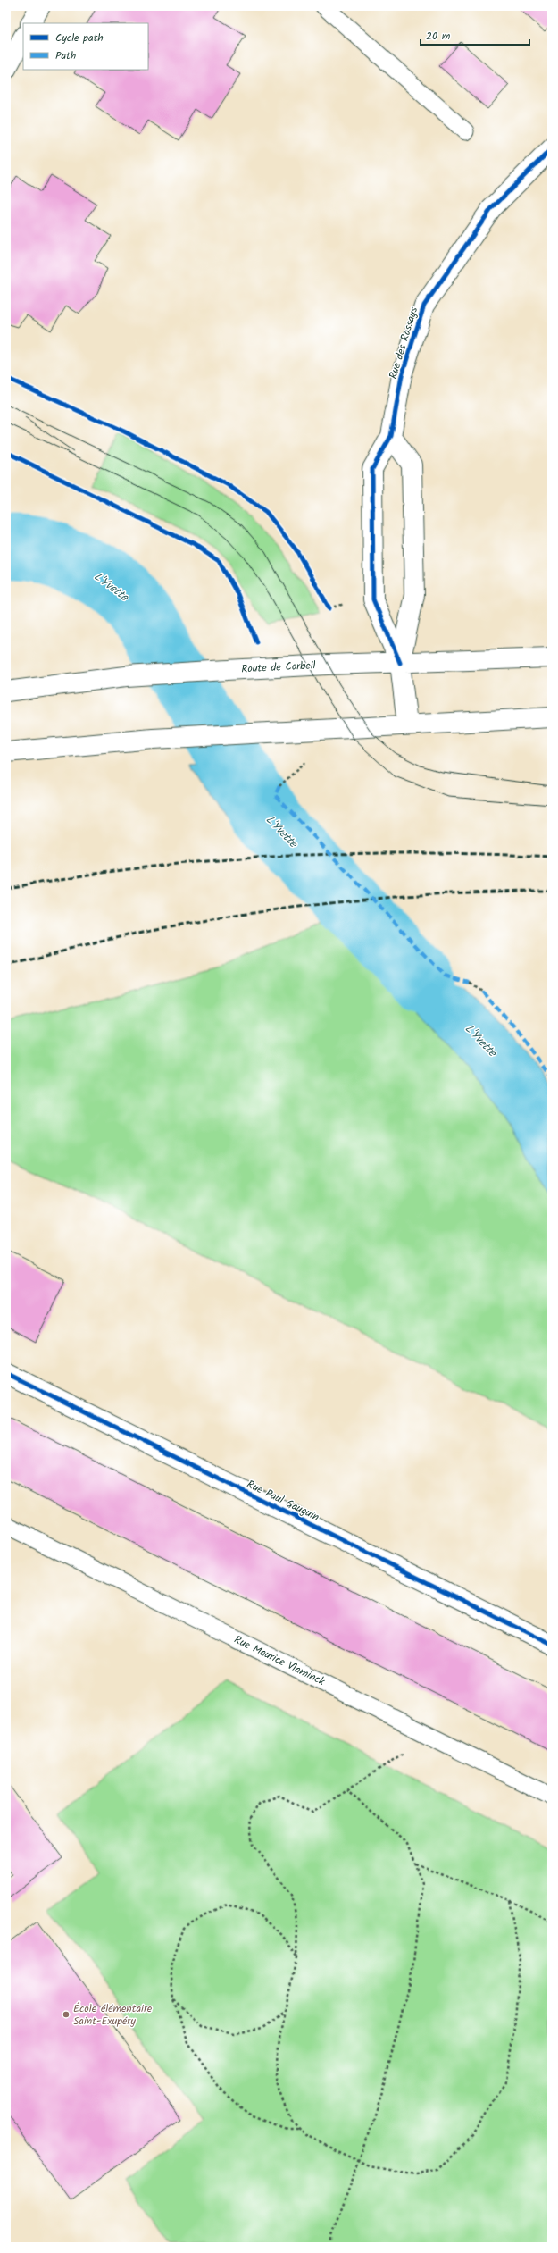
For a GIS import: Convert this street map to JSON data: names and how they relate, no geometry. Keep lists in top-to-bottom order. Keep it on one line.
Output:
{"streets":{"street":["Rue des Rossays","Route de Corbeil","Rue Paul Gauguin"],"lane":["Rue Maurice Vlaminck"]},"crossings":[["Rue des Rossays","Route de Corbeil"]],"water":["L'Yvette"],"places":["École élémentaire Saint-Exupéry"],"legend":["Cycle path","Path"],"scale_bar":"20 m"}
